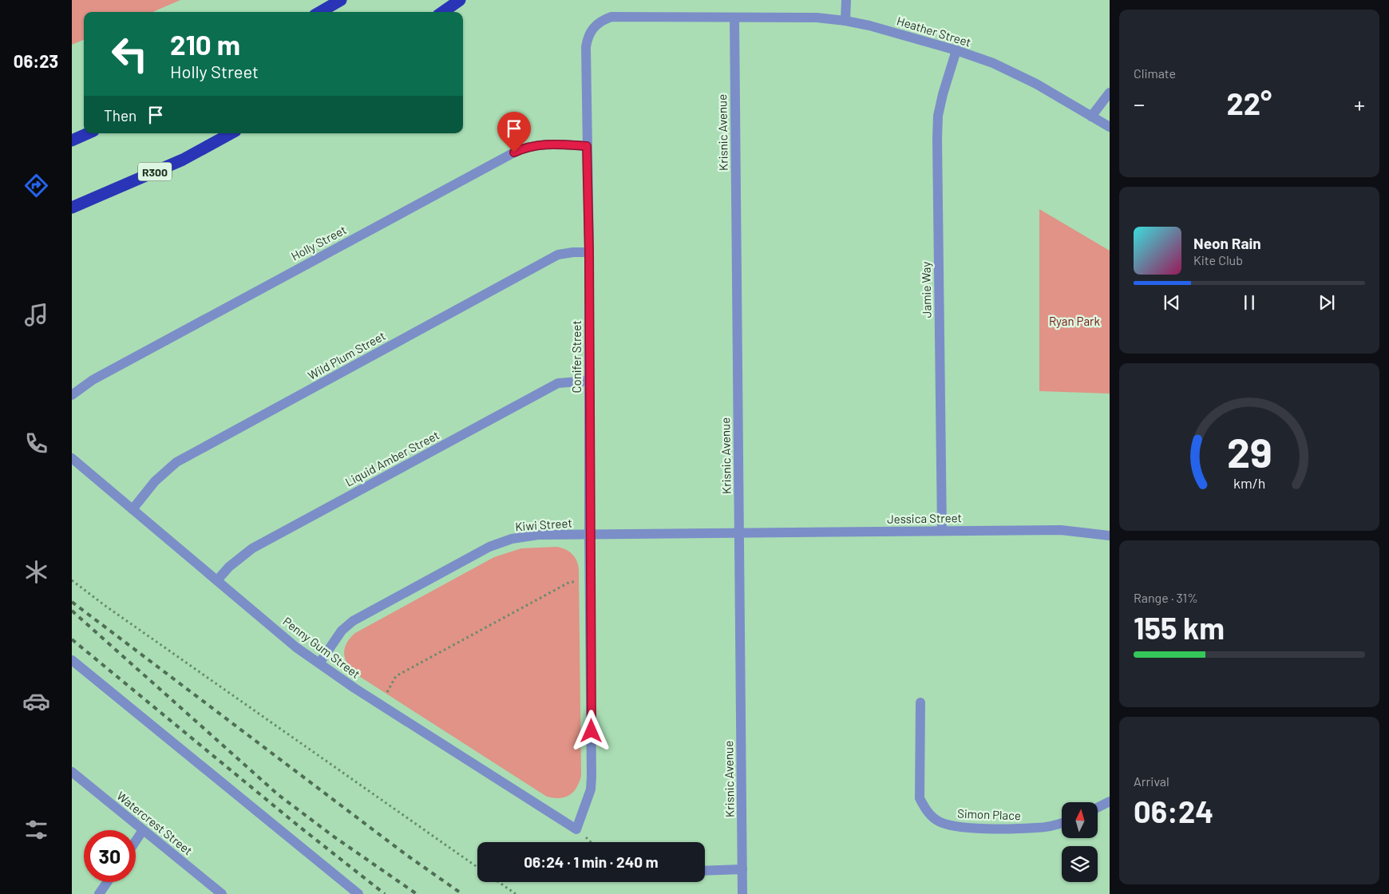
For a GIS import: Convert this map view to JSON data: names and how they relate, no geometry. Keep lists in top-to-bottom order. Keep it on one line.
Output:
{"streets":{"highway":["R300"],"street":["Heather Street","Krisnic Avenue","Holly Street","Jamie Way","Wild Plum Street","Conifer Street","Liquid Amber Street","Jessica Street","Kiwi Street","Penny Gum Street","Simon Place","Watercrest Street"]},"crossings":[["Heather Street","Krisnic Avenue"],["Heather Street","Jamie Way"],["Heather Street","Conifer Street"],["Krisnic Avenue","Conifer Street"],["Krisnic Avenue","Jessica Street"],["Krisnic Avenue","Kiwi Street"],["Holly Street","Conifer Street"],["Jamie Way","Jessica Street"],["Wild Plum Street","Conifer Street"],["Wild Plum Street","Penny Gum Street"],["Conifer Street","Liquid Amber Street"],["Conifer Street","Kiwi Street"],["Conifer Street","Penny Gum Street"],["Liquid Amber Street","Penny Gum Street"],["Jessica Street","Kiwi Street"],["Kiwi Street","Penny Gum Street"]],"parks":["Ryan Park"],"north":"top","page":{"tabs":"06:23","tile":["Climate",["Range · 31%","155 km"],["Arrival","06:24"]],"turn":["210 m","Holly Street"],"heat":["−","22°","+"],"then":"Then","song":["Neon Rain","Kite Club"],"limit":"30","trip":"06:24 · 1 min · 240 m","gauge":["29","km/h"]}}
